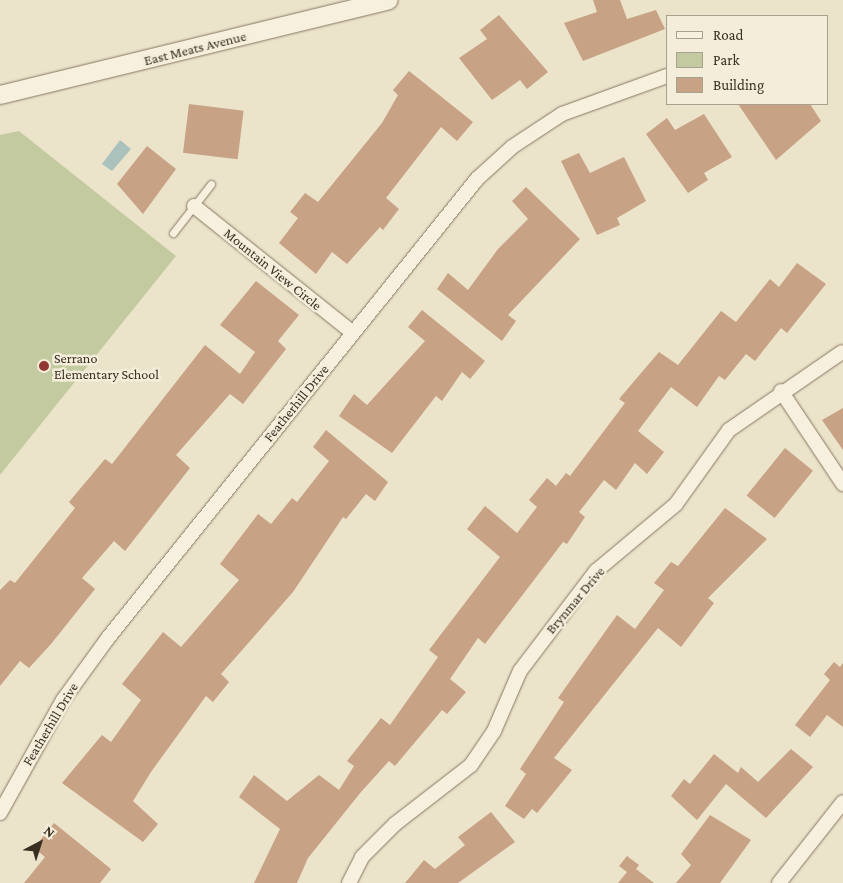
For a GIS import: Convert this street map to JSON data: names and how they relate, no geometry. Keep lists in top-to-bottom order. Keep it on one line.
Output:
{"streets":{"street":["East Meats Avenue","Mountain View Circle","Featherhill Drive","Brynmar Drive"]},"crossings":[["Mountain View Circle","Featherhill Drive"]],"places":["Serrano Elementary School"],"legend":["Road","Park","Building"],"north":"top right"}
